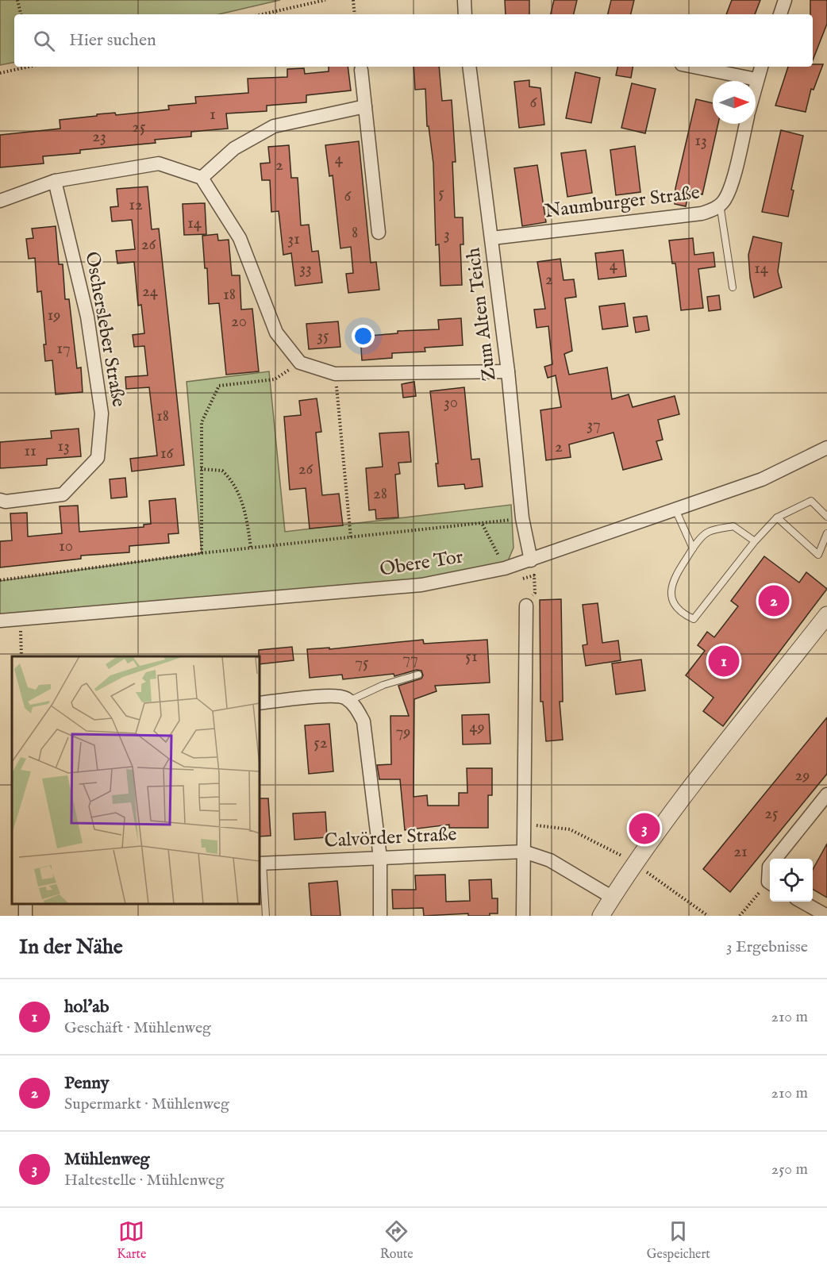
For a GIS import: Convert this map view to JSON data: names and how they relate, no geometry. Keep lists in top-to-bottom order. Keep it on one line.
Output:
{"streets":{"street":["Naumburger Straße","Zum Alten Teich","Oschersleber Straße","Obere Tor","Calvörder Straße"]},"crossings":[["Naumburger Straße","Zum Alten Teich"],["Zum Alten Teich","Obere Tor"]],"house_numbers":["6","1","25","23","13","4","2","5","6","12","14","8","3","31","26","4","33","14","2","24","18","19","20","35","17","30","18","37","13","2","11","16","26","28","10","51","77","75","49","79","52","29","25","21"],"north":"right","page":{"search":"Hier suchen","pins":["2","1","3"],"heading":["In der Nähe","3 Ergebnisse"],"list":[{"mark":"1","name":"hol'ab","note":"Geschäft · Mühlenweg","value":"210 m"},{"mark":"2","name":"Penny","note":"Supermarkt · Mühlenweg","value":"210 m"},{"mark":"3","name":"Mühlenweg","note":"Haltestelle · Mühlenweg","value":"250 m"}],"nav":["Karte","Route","Gespeichert"]}}
